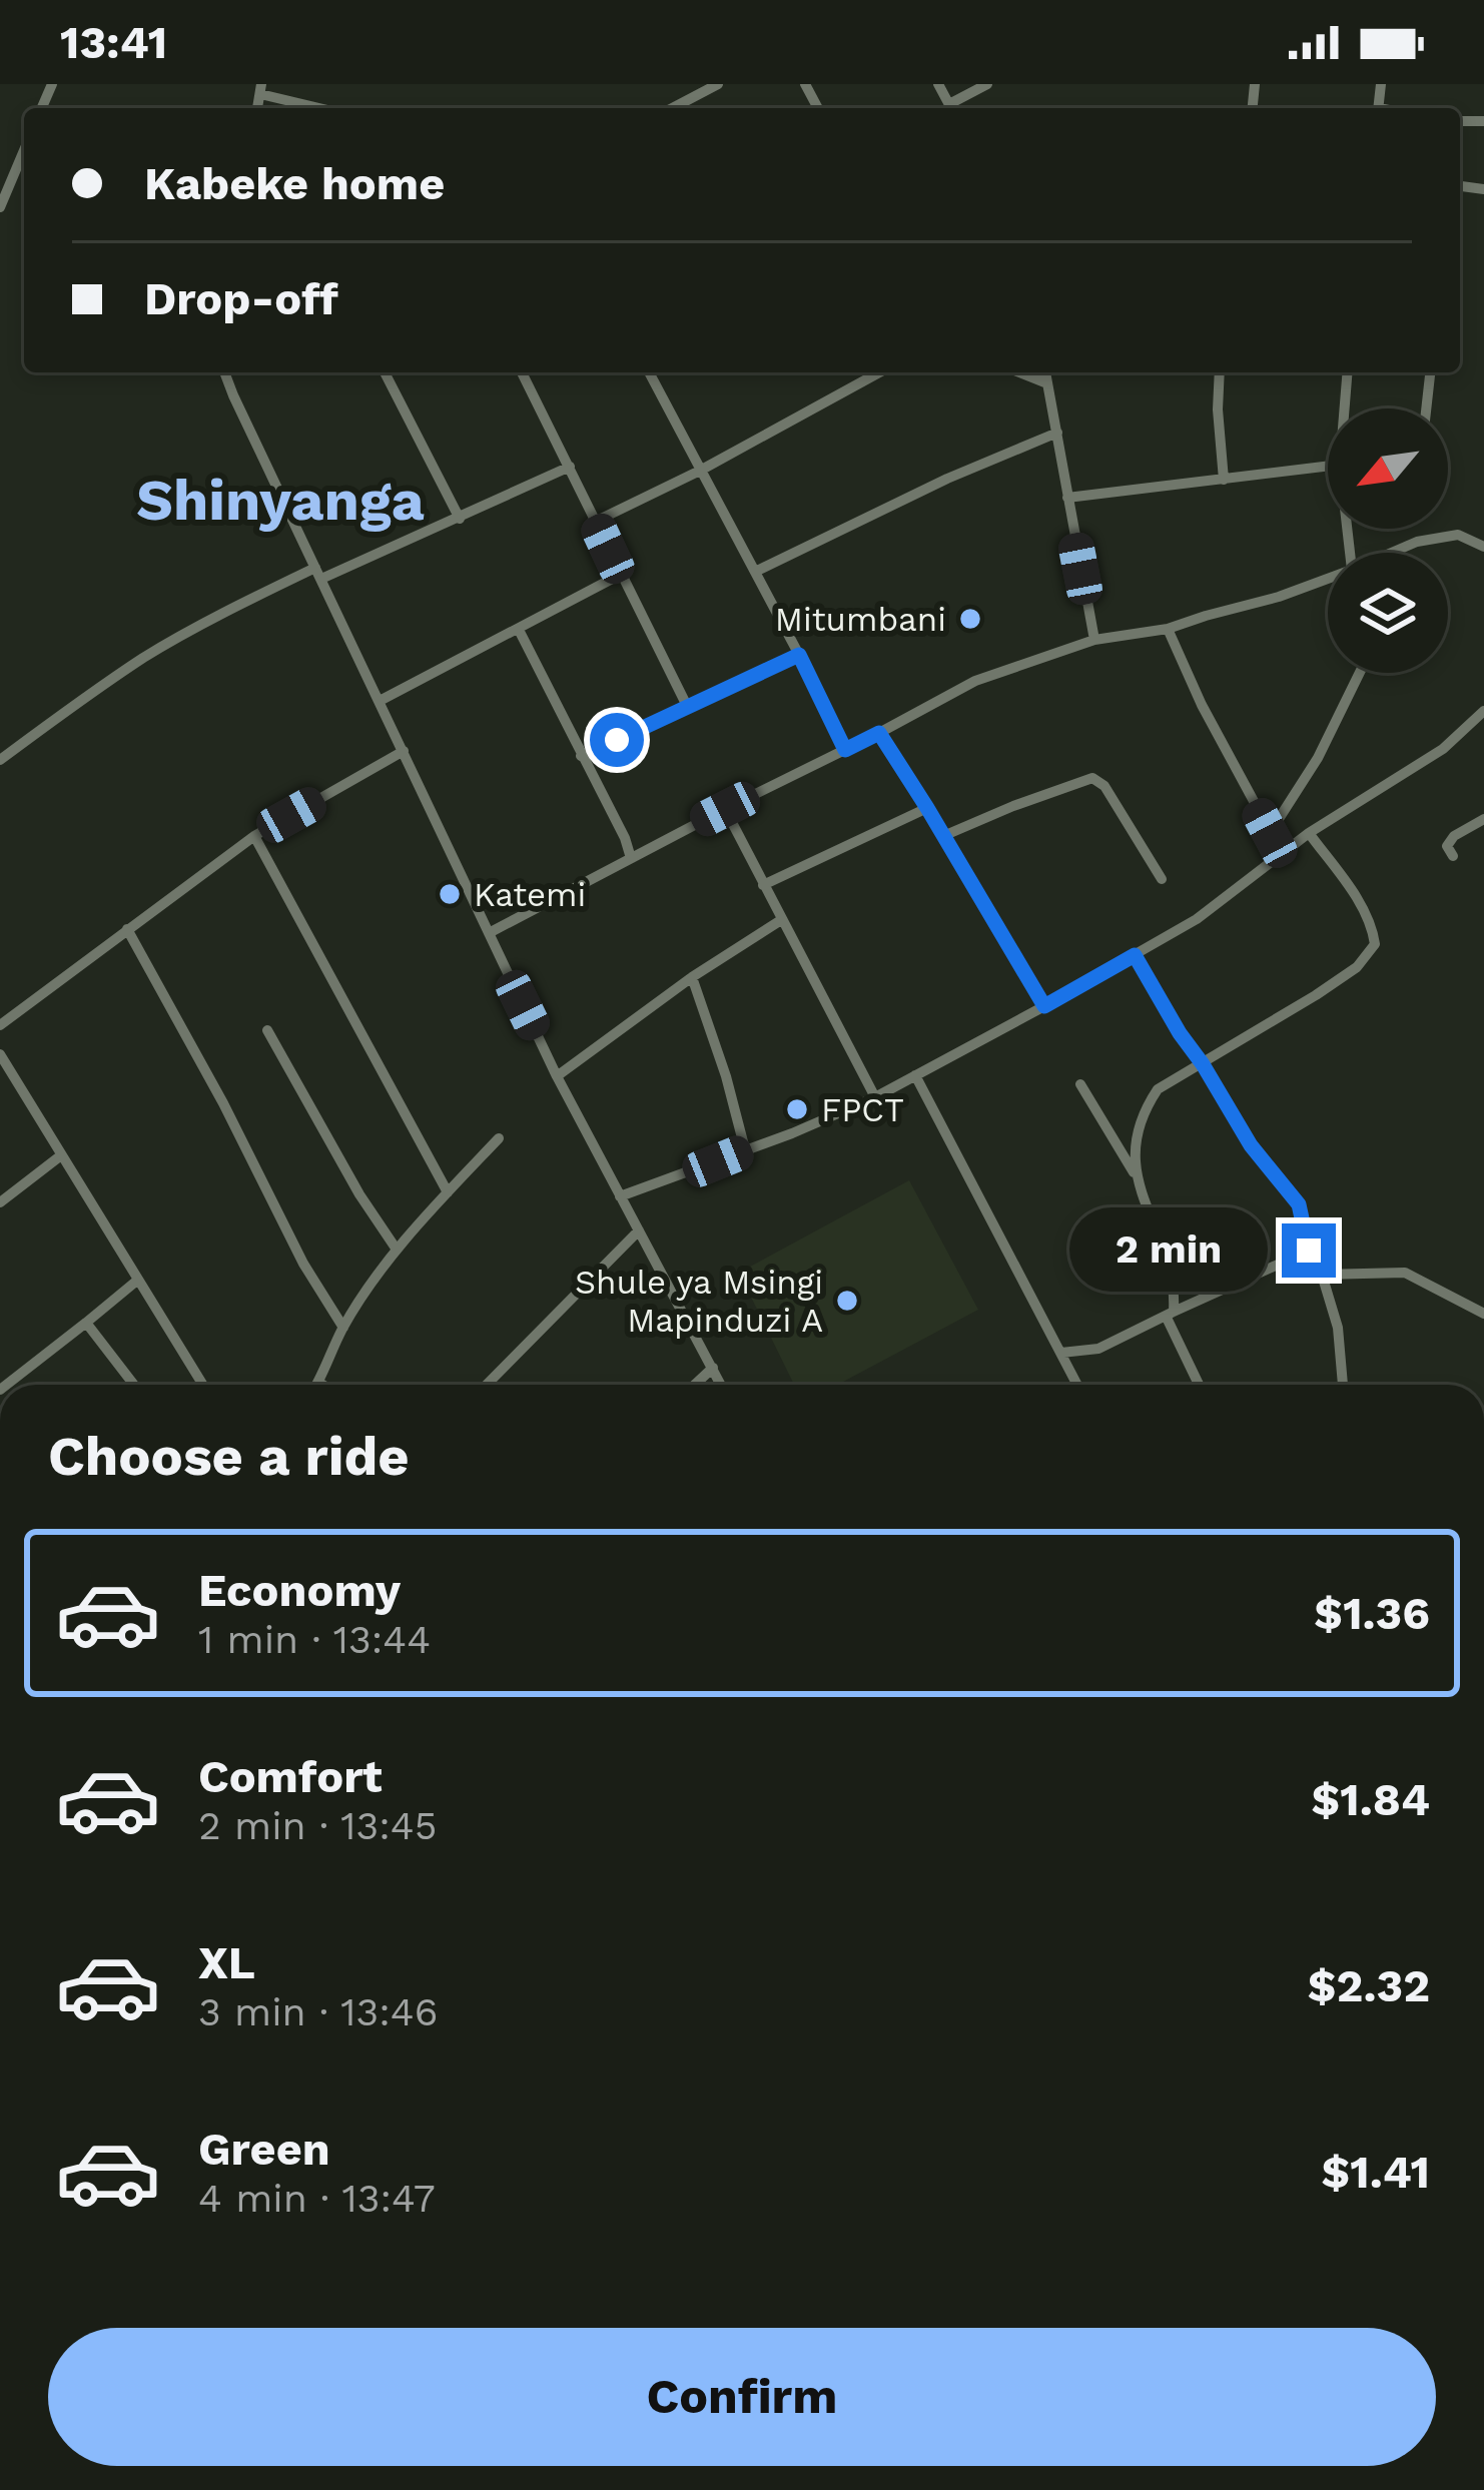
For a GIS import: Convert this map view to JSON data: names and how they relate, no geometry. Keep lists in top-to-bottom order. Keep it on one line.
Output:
{"districts":["Shinyanga"],"places":["Mitumbani","Katemi","FPCT","Shule ya Msingi Mapinduzi A"],"north":"bottom left","page":{"status":"13:41","banner":["Kabeke home","Drop-off"],"bubble":"2 min","heading":"Choose a ride","list":[{"name":"Economy","note":"1 min · 13:44","value":"$1.36"},{"name":"Comfort","note":"2 min · 13:45","value":"$1.84"},{"name":"XL","note":"3 min · 13:46","value":"$2.32"},{"name":"Green","note":"4 min · 13:47","value":"$1.41"}],"buttons":"Confirm"}}
